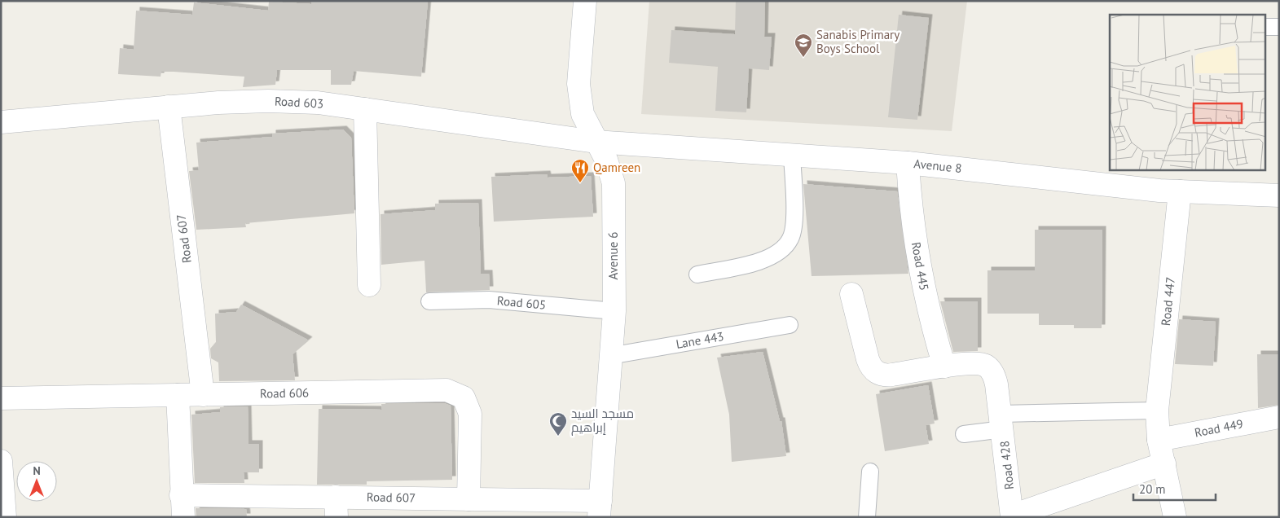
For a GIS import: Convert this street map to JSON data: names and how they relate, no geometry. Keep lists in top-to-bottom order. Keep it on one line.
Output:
{"streets":{"street":["Road 603","Avenue 8","Road 607","Avenue 6","Road 445","Road 447","Road 606","Road 449","Road 428"],"lane":["Road 605","Lane 443"]},"crossings":[["Road 603","Avenue 8"],["Road 603","Road 607"],["Road 603","Avenue 6"],["Avenue 8","Avenue 6"],["Avenue 8","Road 445"],["Avenue 8","Road 447"],["Road 607","Avenue 6"],["Road 607","Road 606"],["Avenue 6","Road 605"],["Avenue 6","Lane 443"],["Road 447","Road 449"]],"places":{"school or university":["Sanabis Primary Boys School"],"restaurant":["Qamreen"],"mosque":["مسجد السيد إبراهيم"]},"scale_bar":"20 m","north":"top"}
